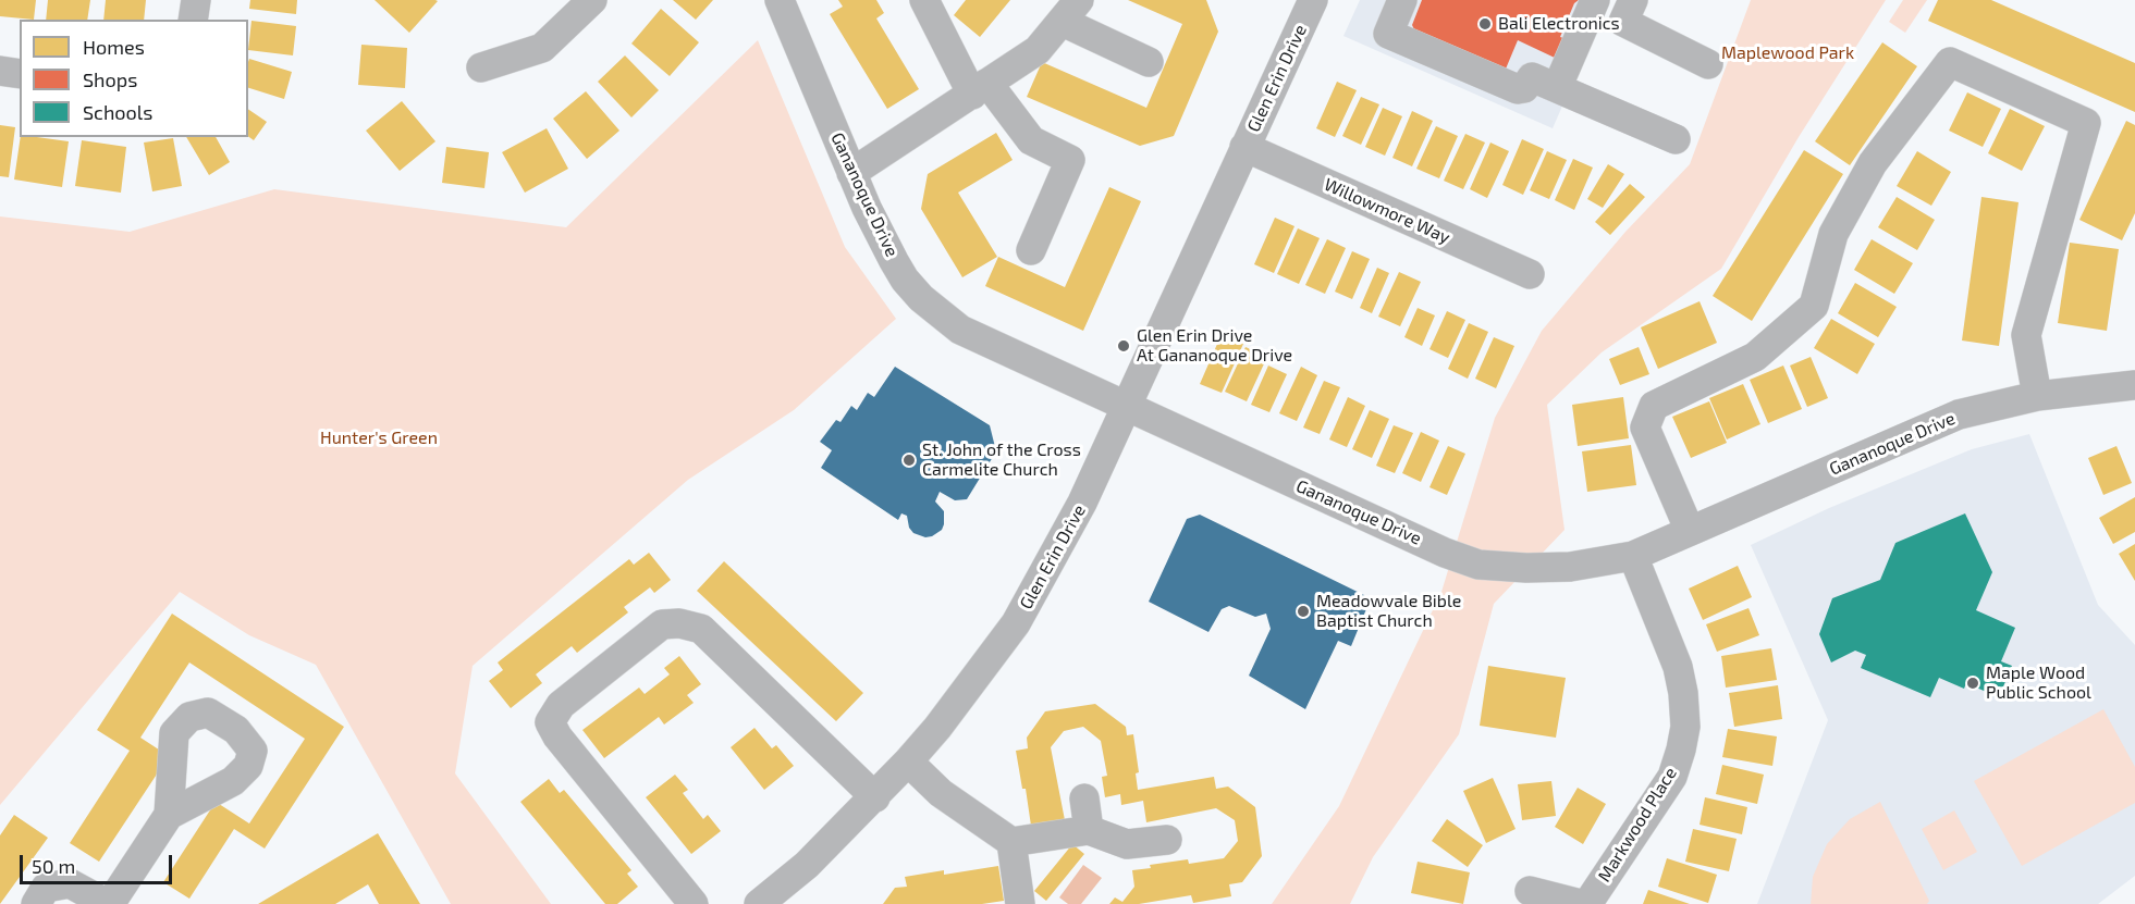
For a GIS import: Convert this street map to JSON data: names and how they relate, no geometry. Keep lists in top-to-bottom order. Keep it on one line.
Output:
{"streets":{"street":["Glen Erin Drive","Gananoque Drive","Willowmore Way","Markwood Place"]},"crossings":[["Glen Erin Drive","Gananoque Drive"],["Glen Erin Drive","Willowmore Way"],["Gananoque Drive","Markwood Place"]],"parks":["Maplewood Park","Hunter's Green"],"places":["Bali Electronics","Glen Erin Drive At Gananoque Drive","St. John of the Cross Carmelite Church","Meadowvale Bible Baptist Church","Maple Wood Public School"],"legend":["Homes","Shops","Schools"],"scale_bar":"50 m"}
